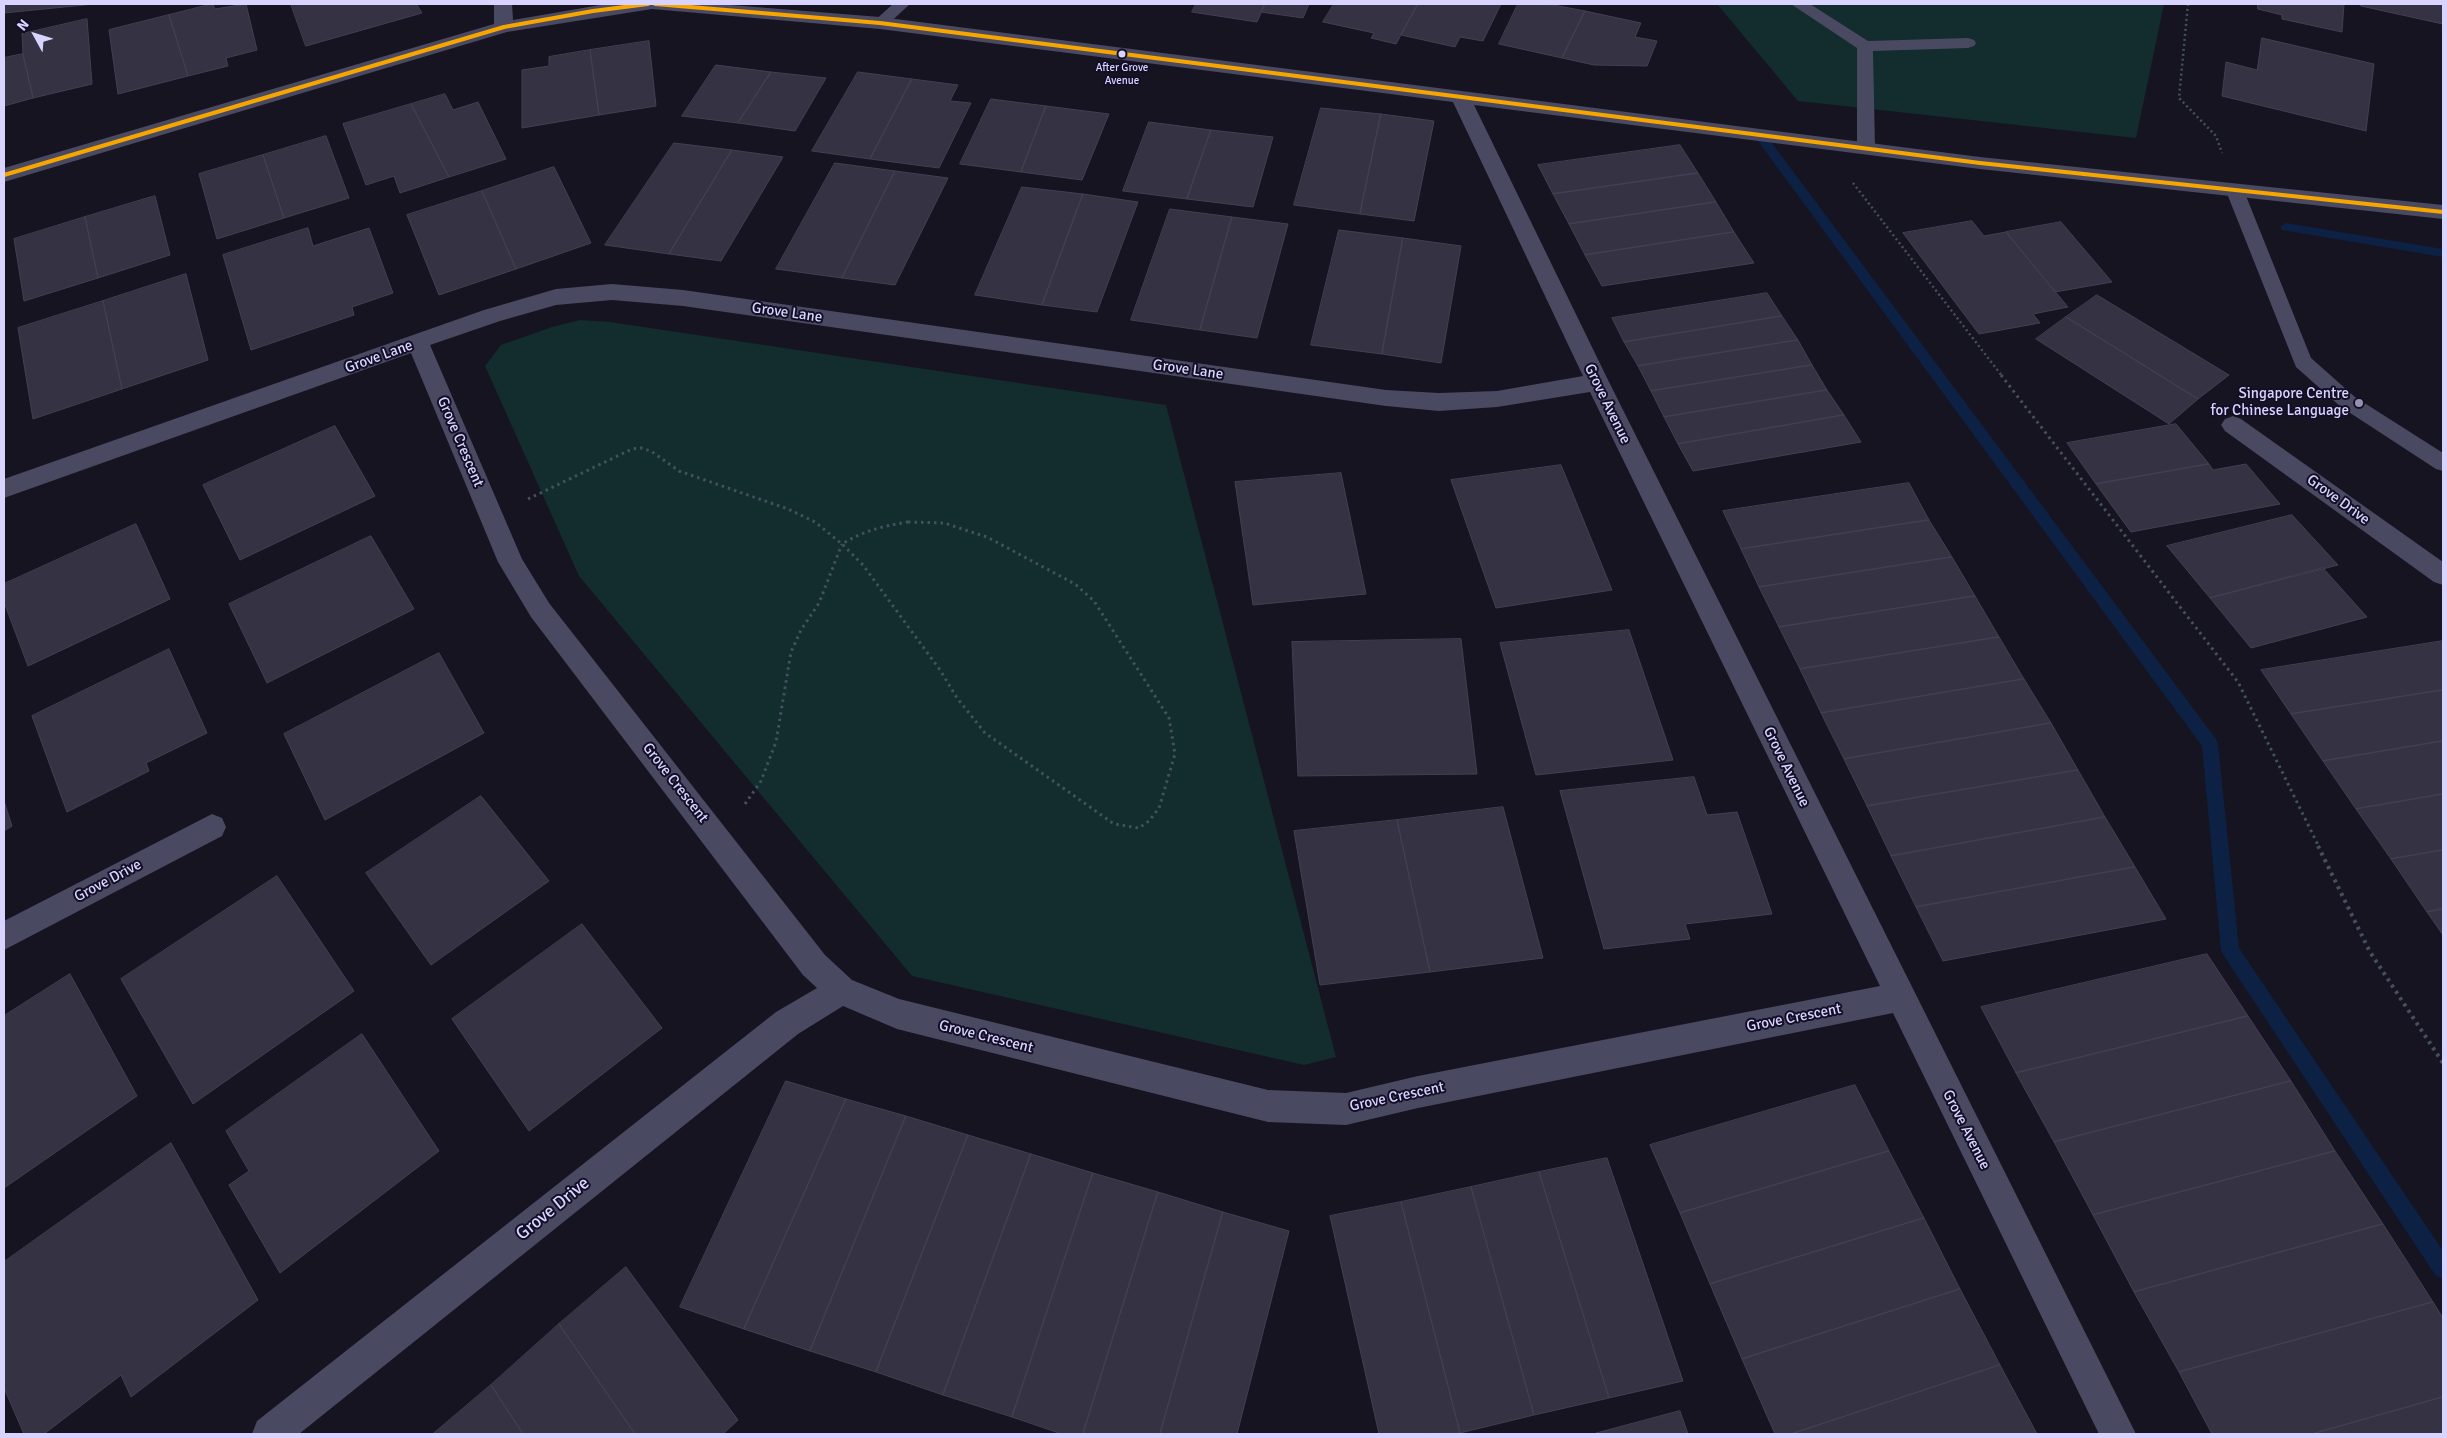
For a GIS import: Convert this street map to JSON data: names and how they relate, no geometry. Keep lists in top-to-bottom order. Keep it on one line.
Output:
{"streets":{"street":["Grove Lane","Grove Avenue","Grove Crescent","Grove Drive"]},"crossings":[["Grove Lane","Grove Avenue"],["Grove Lane","Grove Crescent"],["Grove Avenue","Grove Crescent"],["Grove Crescent","Grove Drive"]],"places":["After Grove Avenue","Singapore Centre for Chinese Language"],"north":"top left"}
